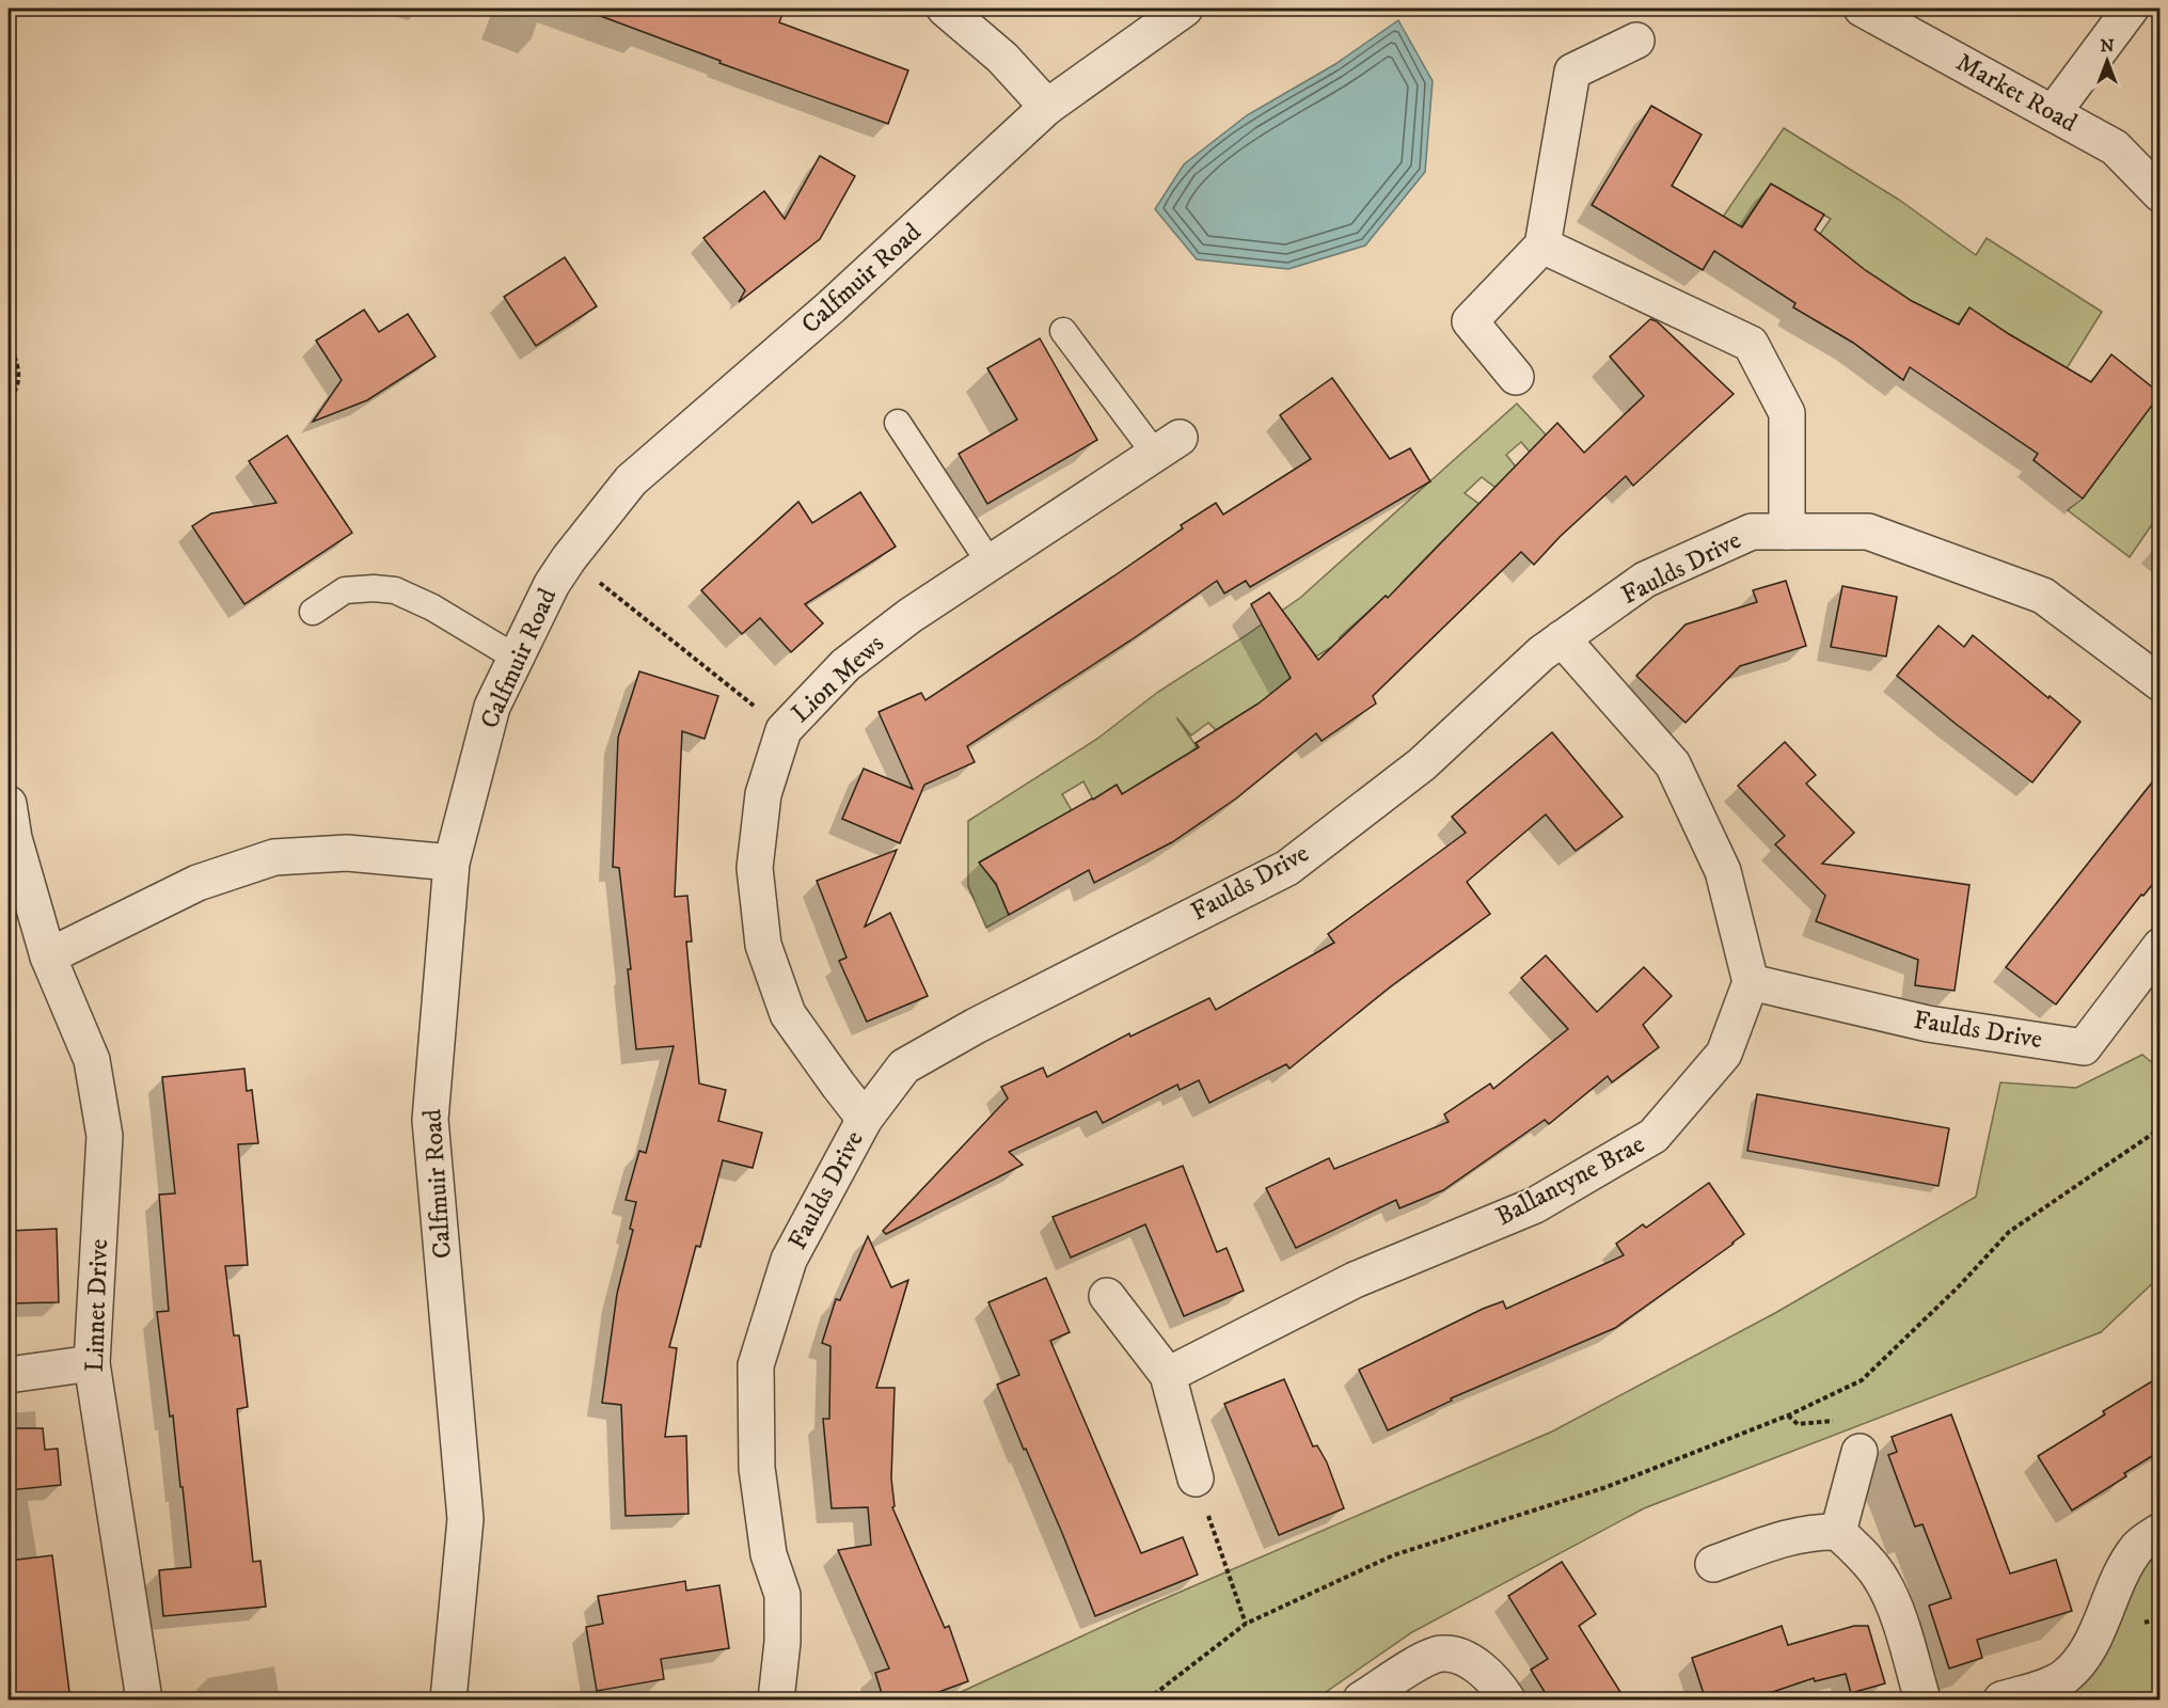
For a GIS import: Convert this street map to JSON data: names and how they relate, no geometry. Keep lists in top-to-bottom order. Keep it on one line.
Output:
{"streets":{"street":["Market Road","Calfmuir Road","Faulds Drive","Lion Mews","Ballantyne Brae","Linnet Drive"]},"crossings":[["Faulds Drive","Lion Mews"],["Faulds Drive","Ballantyne Brae"]],"north":"top"}
